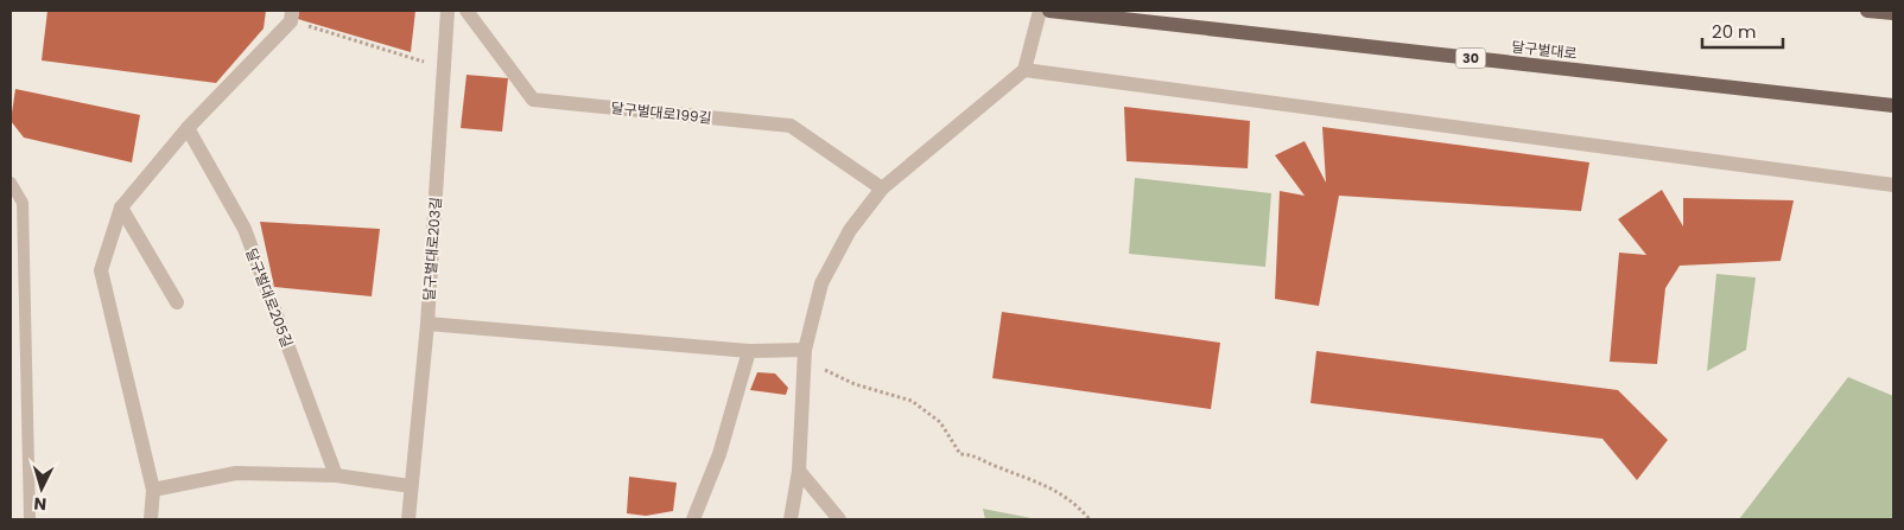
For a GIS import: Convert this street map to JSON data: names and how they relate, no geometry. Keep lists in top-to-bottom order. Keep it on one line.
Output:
{"streets":{"main road":["달구벌대로","30"],"street":["달구벌대로199길","달구벌대로203길","달구벌대로205길"]},"scale_bar":"20 m","north":"bottom"}
